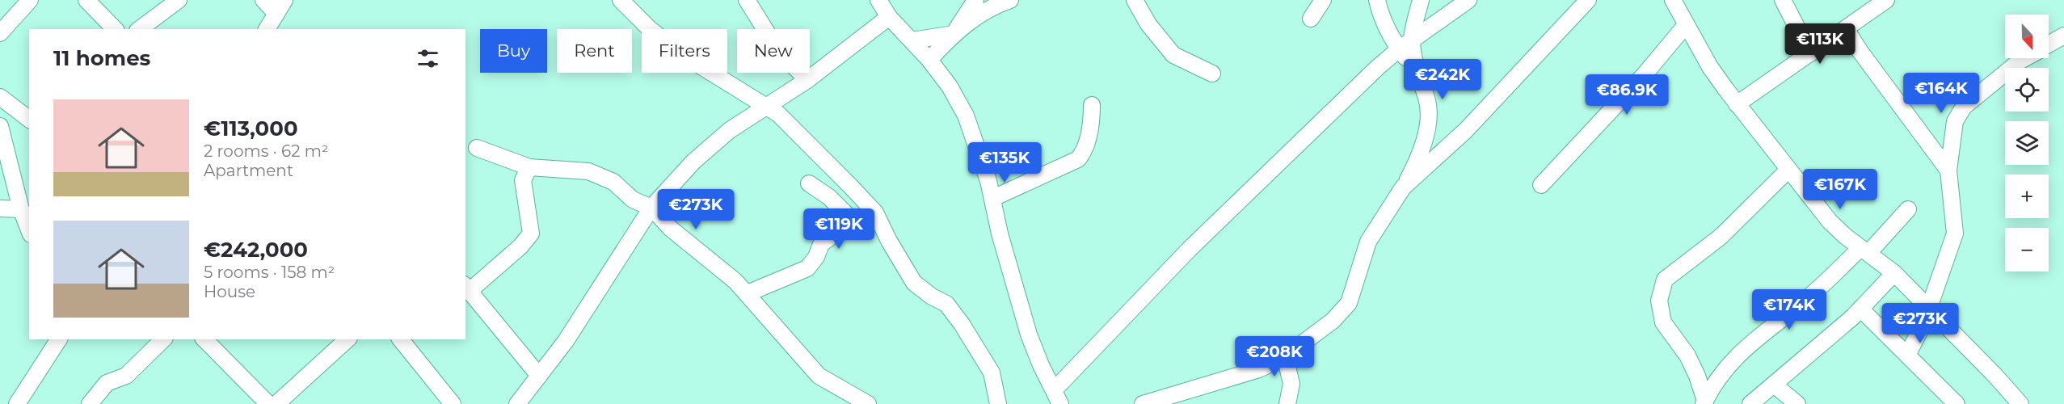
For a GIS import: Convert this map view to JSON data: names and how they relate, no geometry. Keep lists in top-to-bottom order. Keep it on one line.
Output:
{"north":"bottom","page":{"map_buttons":["+","−"],"price":["€113K","€242K","€164K","€86.9K","€135K","€167K","€273K","€119K","€174K","€273K","€208K"],"chip":["Buy","Rent","Filters","New"],"heading":"11 homes","list":[{"name":"€113,000","note":"2 rooms · 62 m² · Apartment"},{"name":"€242,000","note":"5 rooms · 158 m² · House"}]}}
